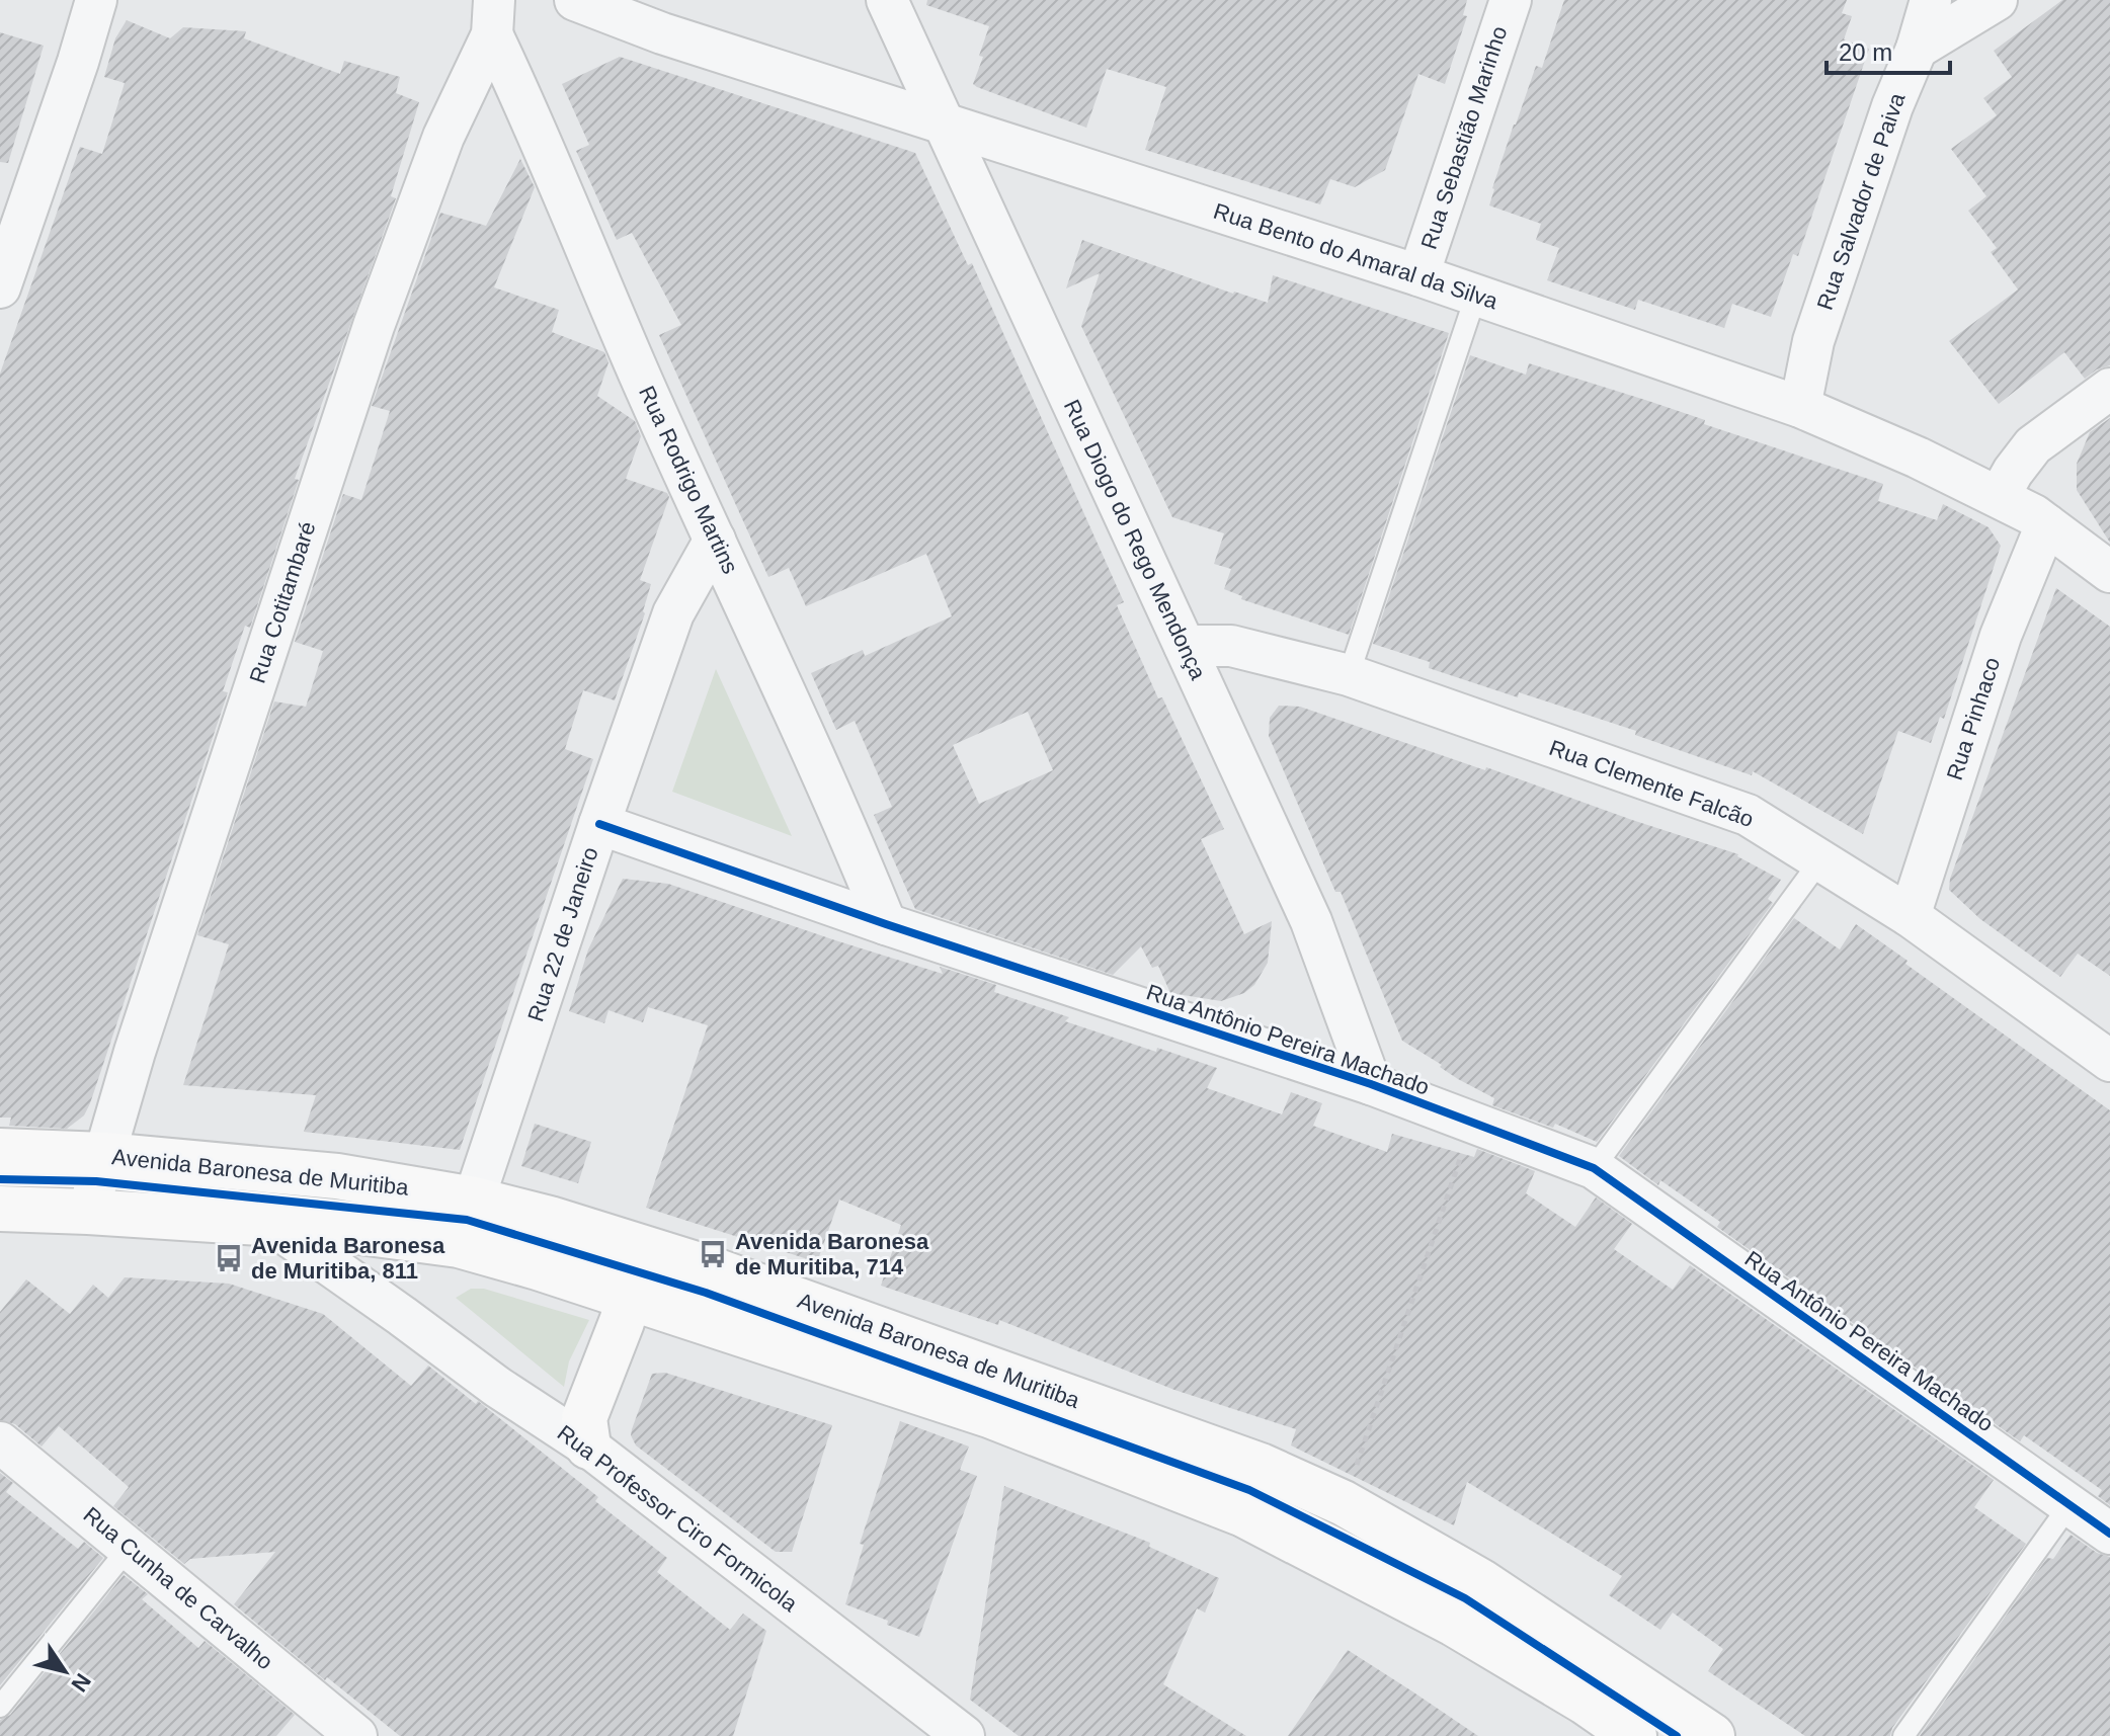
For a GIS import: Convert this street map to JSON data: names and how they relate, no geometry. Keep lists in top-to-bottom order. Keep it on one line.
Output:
{"streets":{"main road":["Avenida Baronesa de Muritiba"],"street":["Rua Sebastião Marinho","Rua Salvador de Paiva","Rua Bento do Amaral da Silva","Rua Rodrigo Martins","Rua Diogo do Rego Mendonça","Rua Cotitambaré","Rua Pinhaco","Rua Clemente Falcão","Rua 22 de Janeiro","Rua Antônio Pereira Machado","Rua Professor Ciro Formicola","Rua Cunha de Carvalho"]},"crossings":[["Rua Sebastião Marinho","Rua Bento do Amaral da Silva"],["Rua Salvador de Paiva","Rua Bento do Amaral da Silva"],["Rua Bento do Amaral da Silva","Rua Diogo do Rego Mendonça"],["Rua Bento do Amaral da Silva","Rua Pinhaco"],["Rua Rodrigo Martins","Rua Cotitambaré"],["Rua Rodrigo Martins","Rua 22 de Janeiro"],["Rua Rodrigo Martins","Rua Antônio Pereira Machado"],["Rua Diogo do Rego Mendonça","Rua Clemente Falcão"],["Rua Diogo do Rego Mendonça","Rua Antônio Pereira Machado"],["Rua Cotitambaré","Avenida Baronesa de Muritiba"],["Rua Pinhaco","Rua Clemente Falcão"],["Rua 22 de Janeiro","Rua Antônio Pereira Machado"],["Rua 22 de Janeiro","Avenida Baronesa de Muritiba"],["Avenida Baronesa de Muritiba","Rua Professor Ciro Formicola"]],"places":{"bus stop":["Avenida Baronesa de Muritiba, 714","Avenida Baronesa de Muritiba, 811"]},"scale_bar":"20 m","north":"bottom right"}
